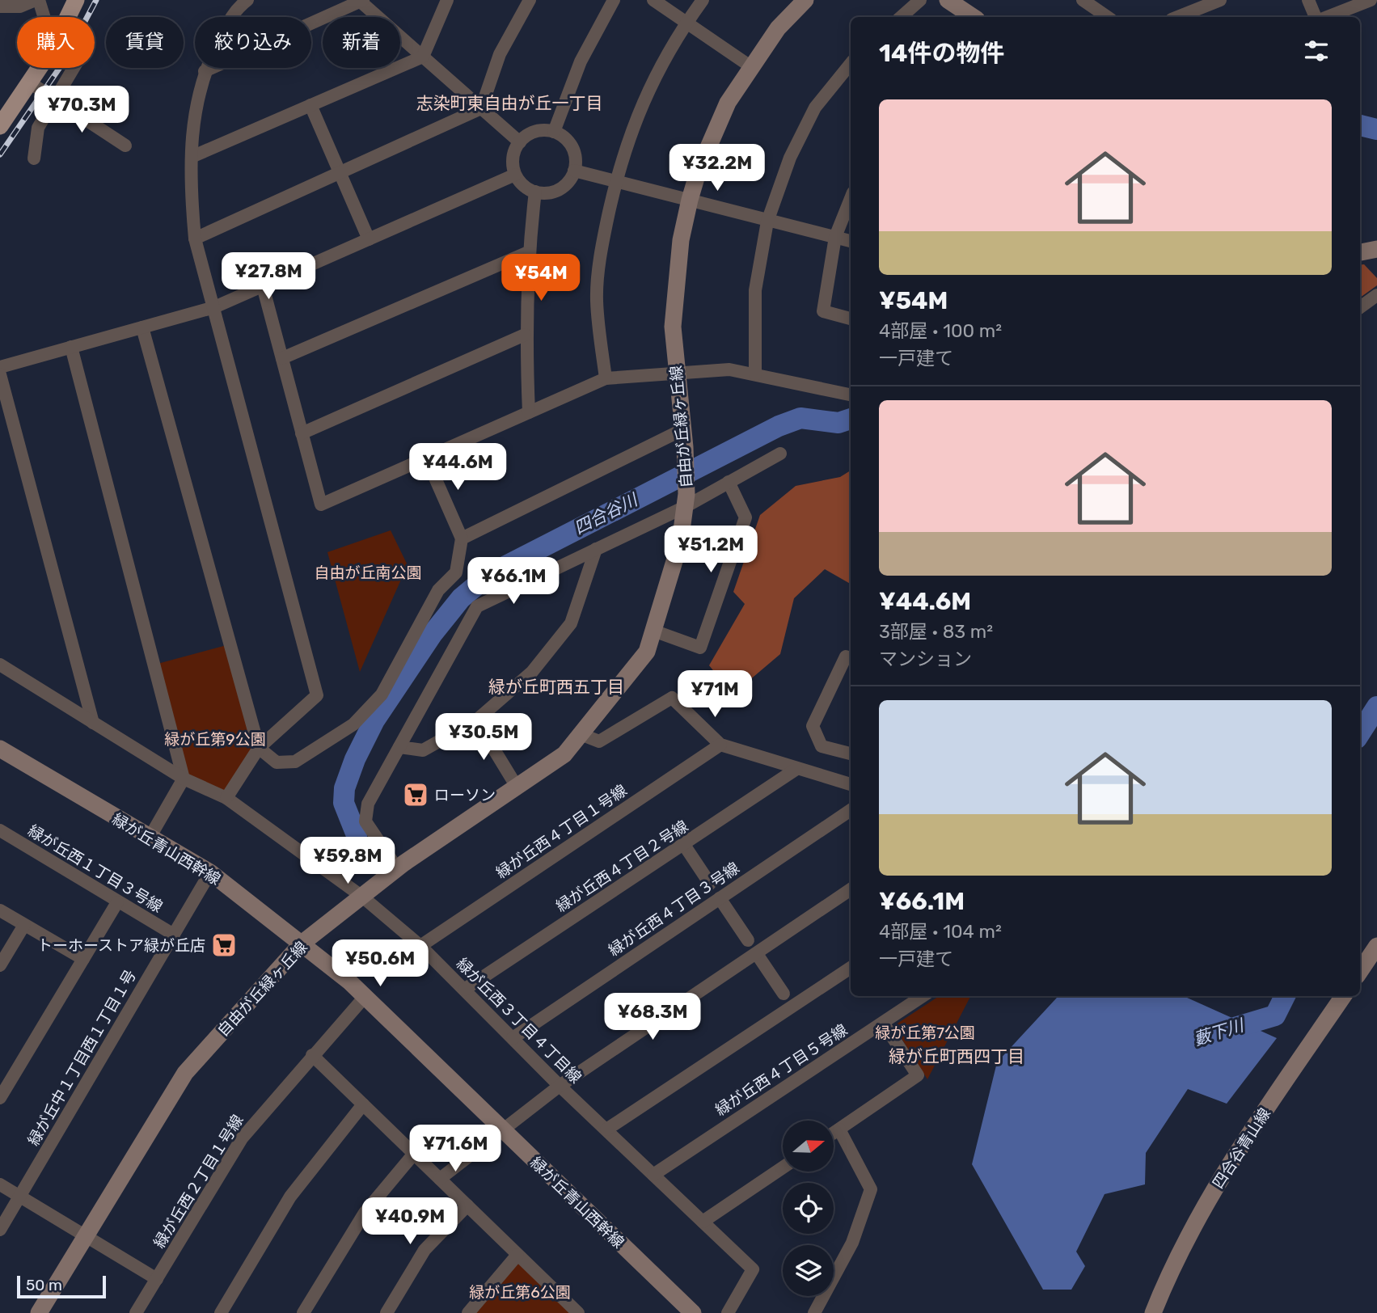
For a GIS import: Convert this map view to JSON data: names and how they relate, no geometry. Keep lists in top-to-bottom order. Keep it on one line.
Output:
{"streets":{"street":["自由が丘緑ヶ丘線","緑が丘西４丁目１号線","緑が丘青山西幹線","緑が丘西４丁目２号線","緑が丘西１丁目３号線","緑が丘西４丁目３号線","緑が丘西３丁目４丁目線","緑が丘中１丁目西１丁目１号","緑が丘西４丁目５号線","四合谷青山線","緑が丘西２丁目１号線"]},"crossings":[["自由が丘緑ヶ丘線","緑が丘青山西幹線"],["自由が丘緑ヶ丘線","緑が丘西３丁目４丁目線"],["緑が丘西４丁目１号線","緑が丘西３丁目４丁目線"],["緑が丘青山西幹線","緑が丘中１丁目西１丁目１号"],["緑が丘青山西幹線","緑が丘西２丁目１号線"],["緑が丘西４丁目２号線","緑が丘西３丁目４丁目線"],["緑が丘西１丁目３号線","緑が丘中１丁目西１丁目１号"],["緑が丘西４丁目３号線","緑が丘西３丁目４丁目線"],["緑が丘西３丁目４丁目線","緑が丘西４丁目５号線"]],"districts":["志染町東自由が丘一丁目","緑が丘町西五丁目","緑が丘町西四丁目"],"water":["四合谷川","藪下川"],"parks":["自由が丘南公園","緑が丘第9公園","緑が丘第7公園","緑が丘第6公園"],"places":{"supermarket":["ローソン","トーホーストア緑が丘店"]},"scale_bar":"50 m","north":"right","page":{"chip":["購入","賃貸","絞り込み","新着"],"heading":"14件の物件","list":[{"name":"¥54M","note":"4部屋 · 100 m² · 一戸建て"},{"name":"¥44.6M","note":"3部屋 · 83 m² · マンション"},{"name":"¥66.1M","note":"4部屋 · 104 m² · 一戸建て"}],"price":["¥70.3M","¥32.2M","¥27.8M","¥54M","¥44.6M","¥51.2M","¥66.1M","¥71M","¥30.5M","¥59.8M","¥50.6M","¥68.3M","¥71.6M","¥40.9M"],"scale":"50 m"}}
